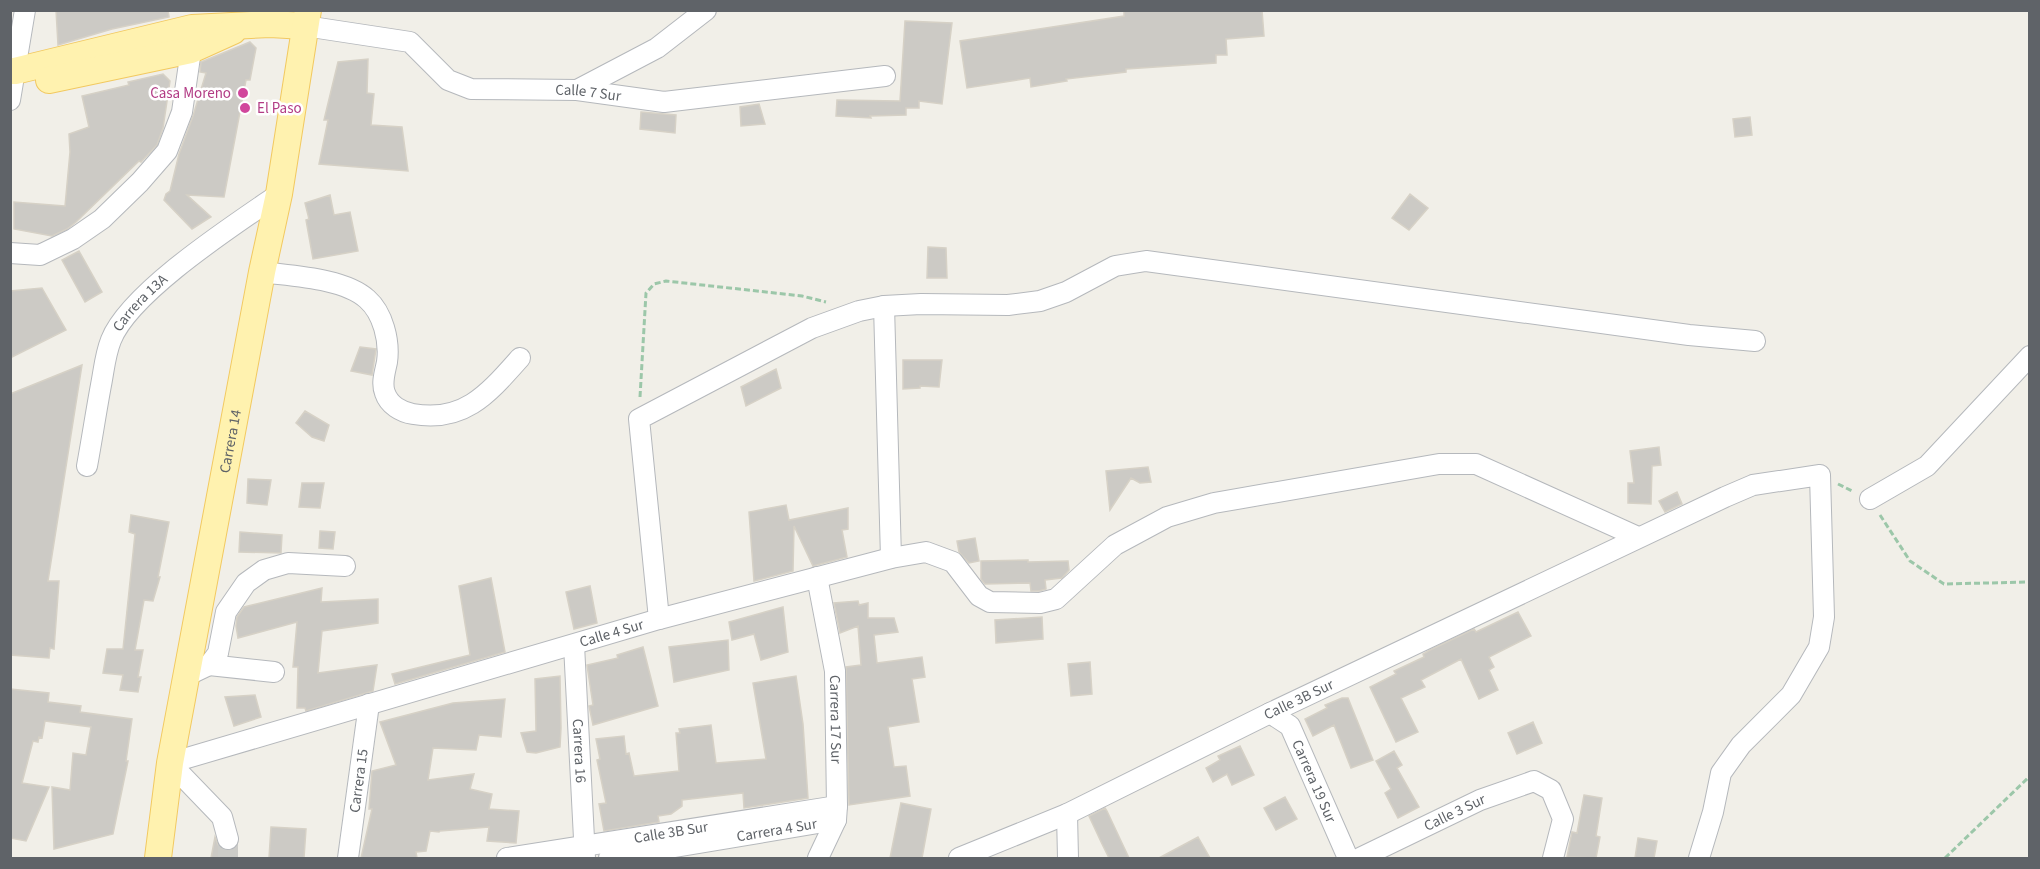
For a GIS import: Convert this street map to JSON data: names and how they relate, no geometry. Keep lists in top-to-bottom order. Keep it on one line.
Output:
{"streets":{"main road":["Carrera 14"],"street":["Calle 7 Sur","Carrera 13A","Calle 4 Sur","Calle 3B Sur","Carrera 17 Sur","Carrera 16","Carrera 15","Carrera 19 Sur","Calle 3 Sur","Carrera 4 Sur"]},"crossings":[["Calle 7 Sur","Carrera 14"],["Carrera 13A","Carrera 14"],["Carrera 14","Calle 4 Sur"],["Calle 4 Sur","Calle 3B Sur"],["Calle 4 Sur","Carrera 17 Sur"],["Calle 4 Sur","Carrera 16"],["Calle 4 Sur","Carrera 15"],["Calle 3B Sur","Carrera 17 Sur"],["Calle 3B Sur","Carrera 16"],["Calle 3B Sur","Carrera 19 Sur"],["Calle 3B Sur","Carrera 4 Sur"],["Carrera 17 Sur","Carrera 4 Sur"]],"places":["Casa Moreno","El Paso"]}
